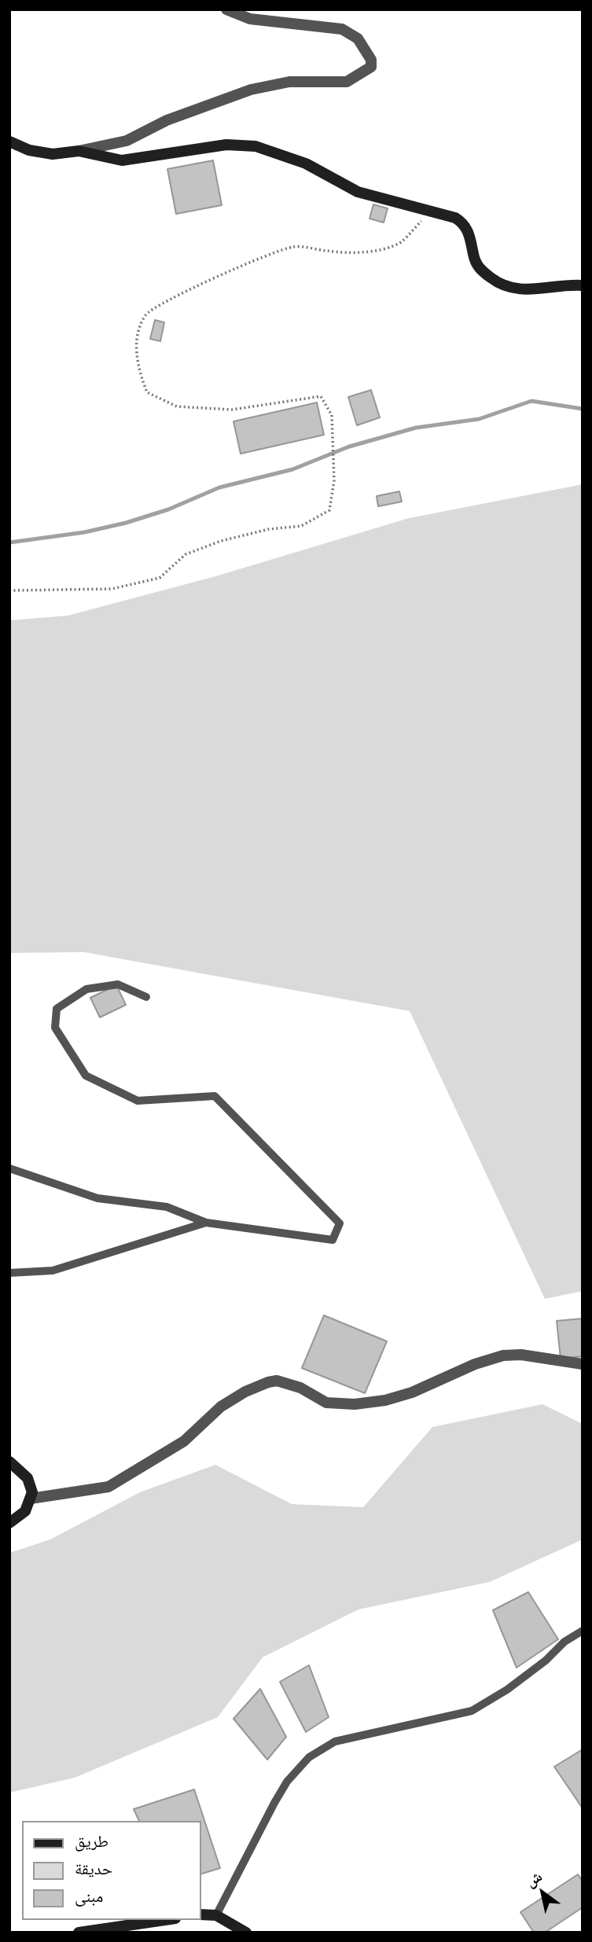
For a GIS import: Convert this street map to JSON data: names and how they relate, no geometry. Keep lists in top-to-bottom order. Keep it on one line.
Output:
{"legend":["طريق","حديقة","مبنى"],"north":"top left"}
